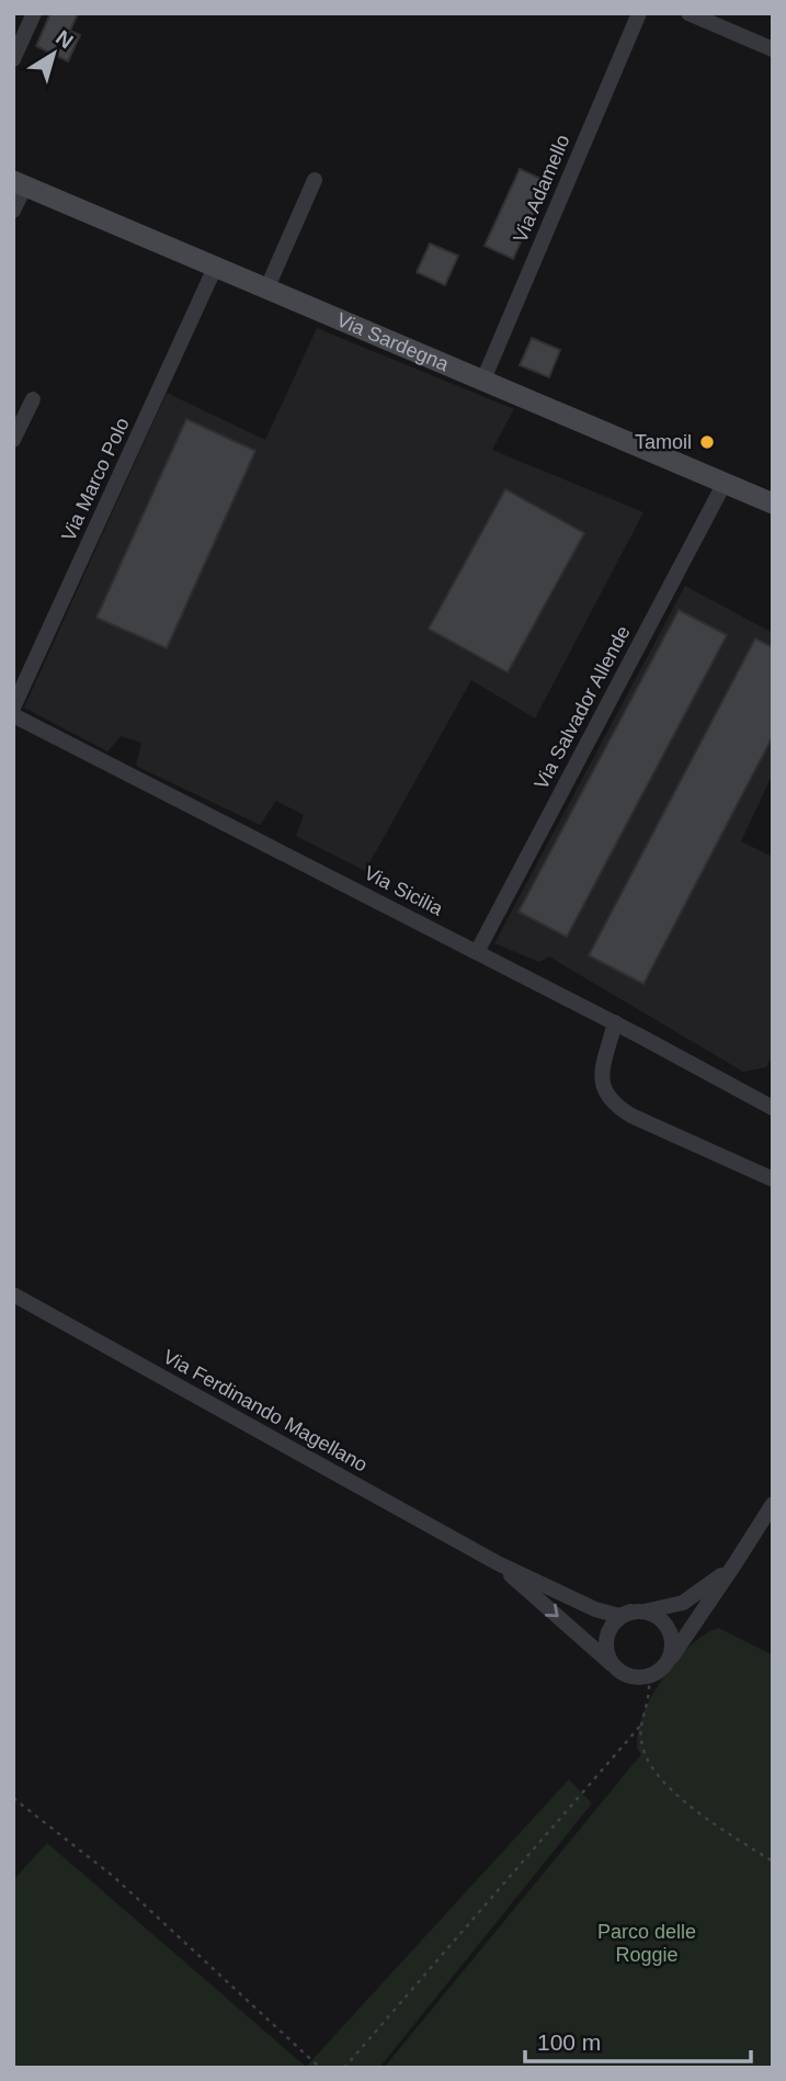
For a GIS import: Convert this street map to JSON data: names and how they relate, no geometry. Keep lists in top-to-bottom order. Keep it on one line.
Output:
{"streets":{"street":["Via Adamello","Via Sardegna","Via Marco Polo","Via Salvador Allende","Via Sicilia","Via Ferdinando Magellano"]},"crossings":[["Via Adamello","Via Sardegna"],["Via Sardegna","Via Marco Polo"],["Via Sardegna","Via Salvador Allende"],["Via Salvador Allende","Via Sicilia"]],"parks":["Parco delle Roggie"],"places":["Tamoil"],"scale_bar":"100 m","north":"top right"}
